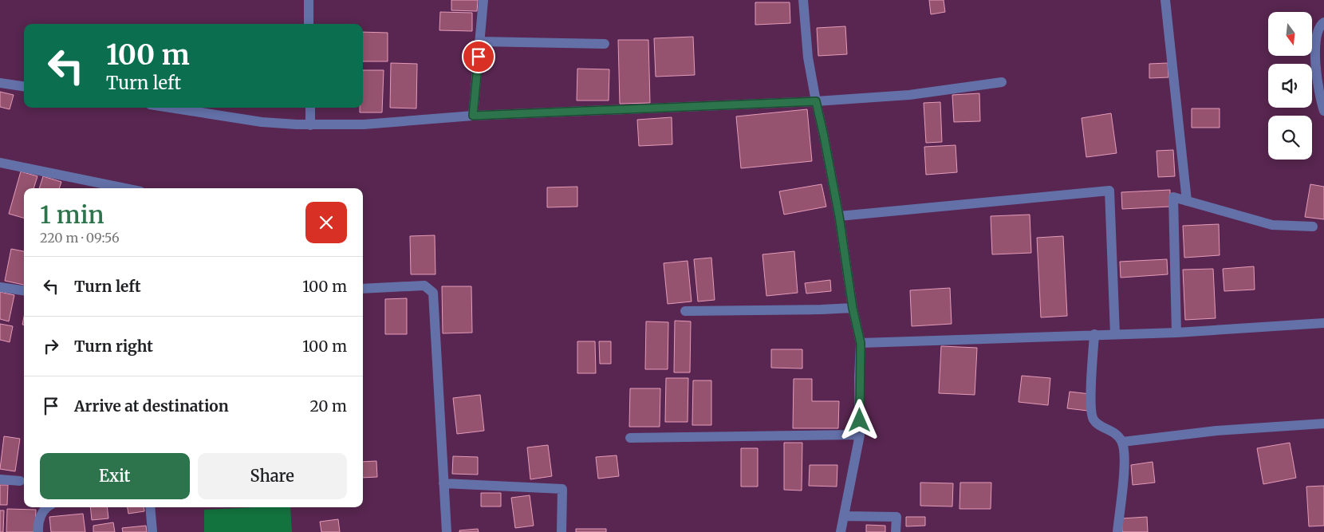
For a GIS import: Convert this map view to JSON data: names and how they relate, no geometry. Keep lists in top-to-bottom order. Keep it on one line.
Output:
{"north":"bottom","page":{"turn":["100 m","Turn left"],"heading":["1 min","220 m · 09:56"],"list":[{"name":"Turn left","value":"100 m"},{"name":"Turn right","value":"100 m"},{"name":"Arrive at destination","value":"20 m"}],"buttons":["Exit","Share"]}}
